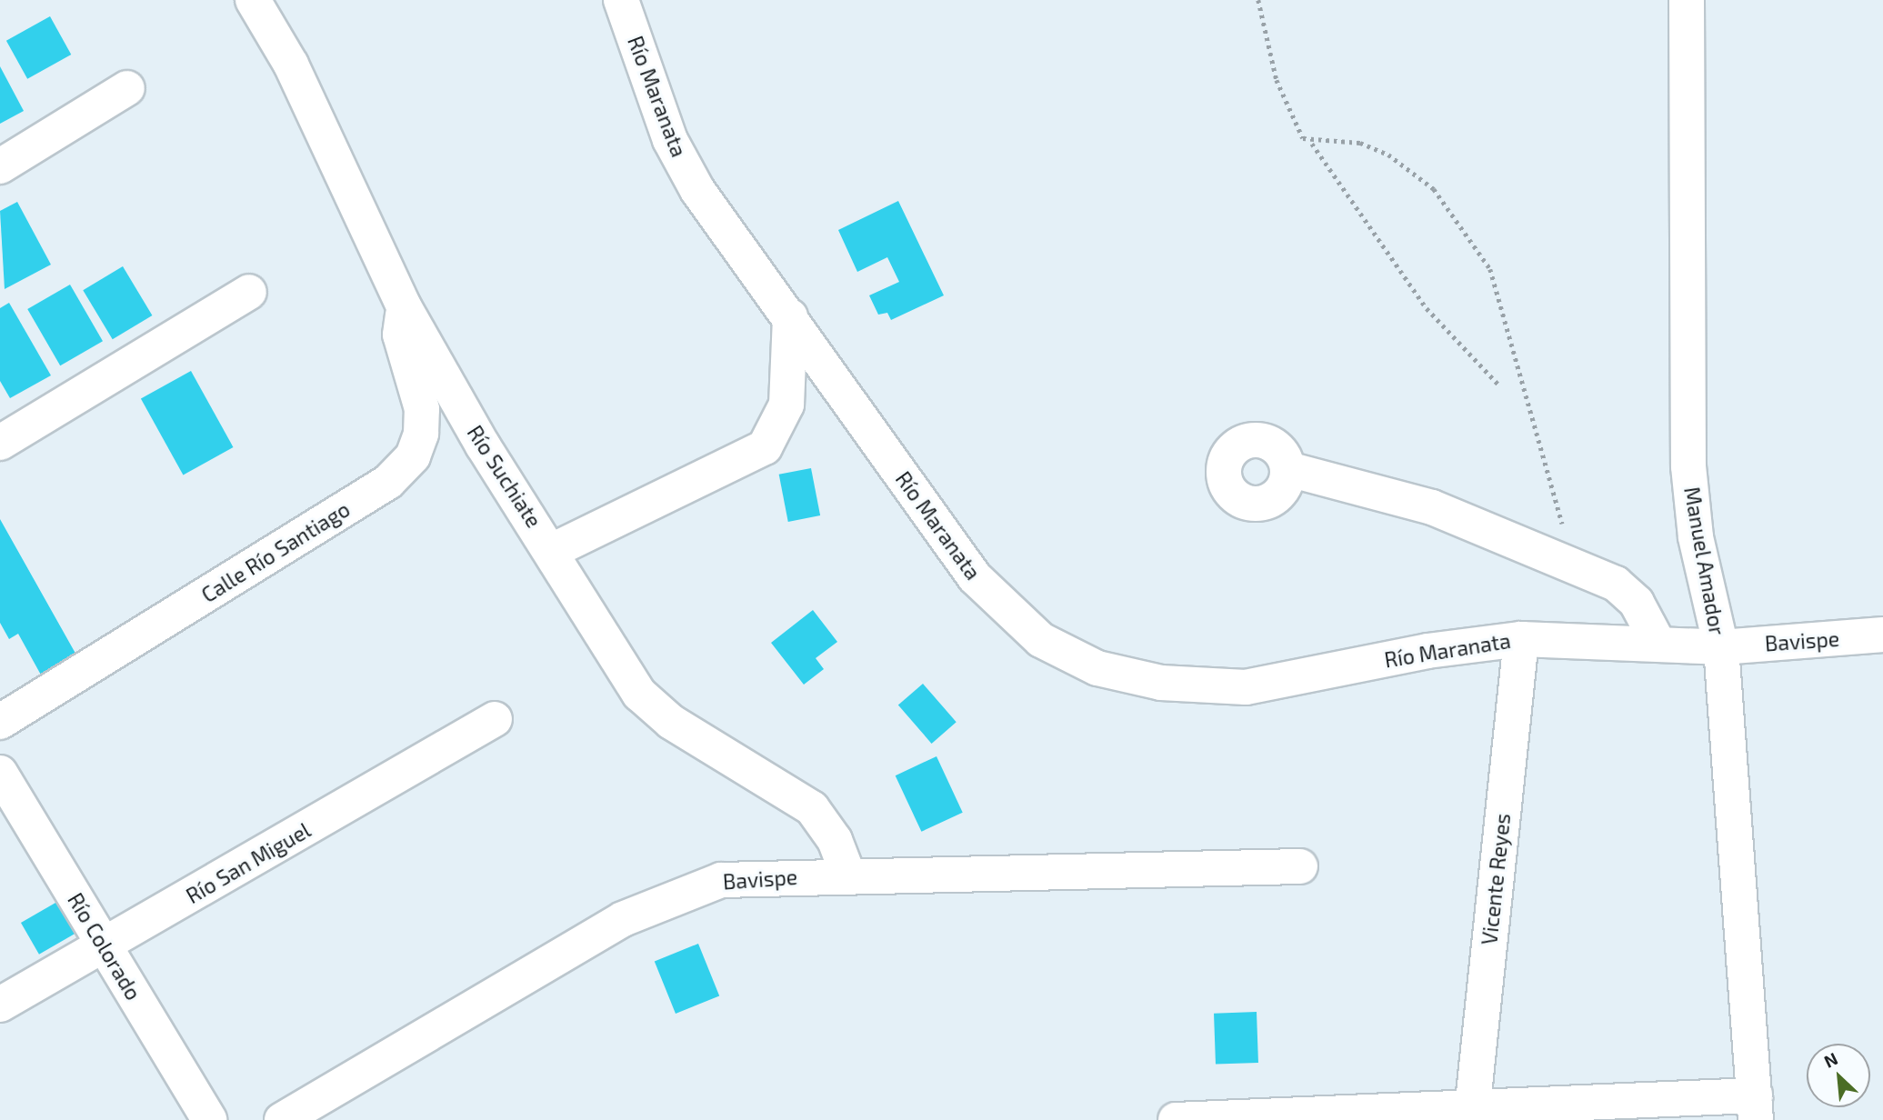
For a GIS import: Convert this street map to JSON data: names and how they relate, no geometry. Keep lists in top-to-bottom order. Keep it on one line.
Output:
{"streets":{"street":["Río Maranata","Río Suchiate","Calle Río Santiago","Manuel Amador","Bavispe","Río San Miguel","Vicente Reyes","Río Colorado"]},"crossings":[["Río Maranata","Manuel Amador"],["Río Maranata","Bavispe"],["Río Maranata","Vicente Reyes"],["Río Suchiate","Calle Río Santiago"],["Río Suchiate","Bavispe"],["Manuel Amador","Bavispe"],["Río San Miguel","Río Colorado"]],"north":"top left"}
